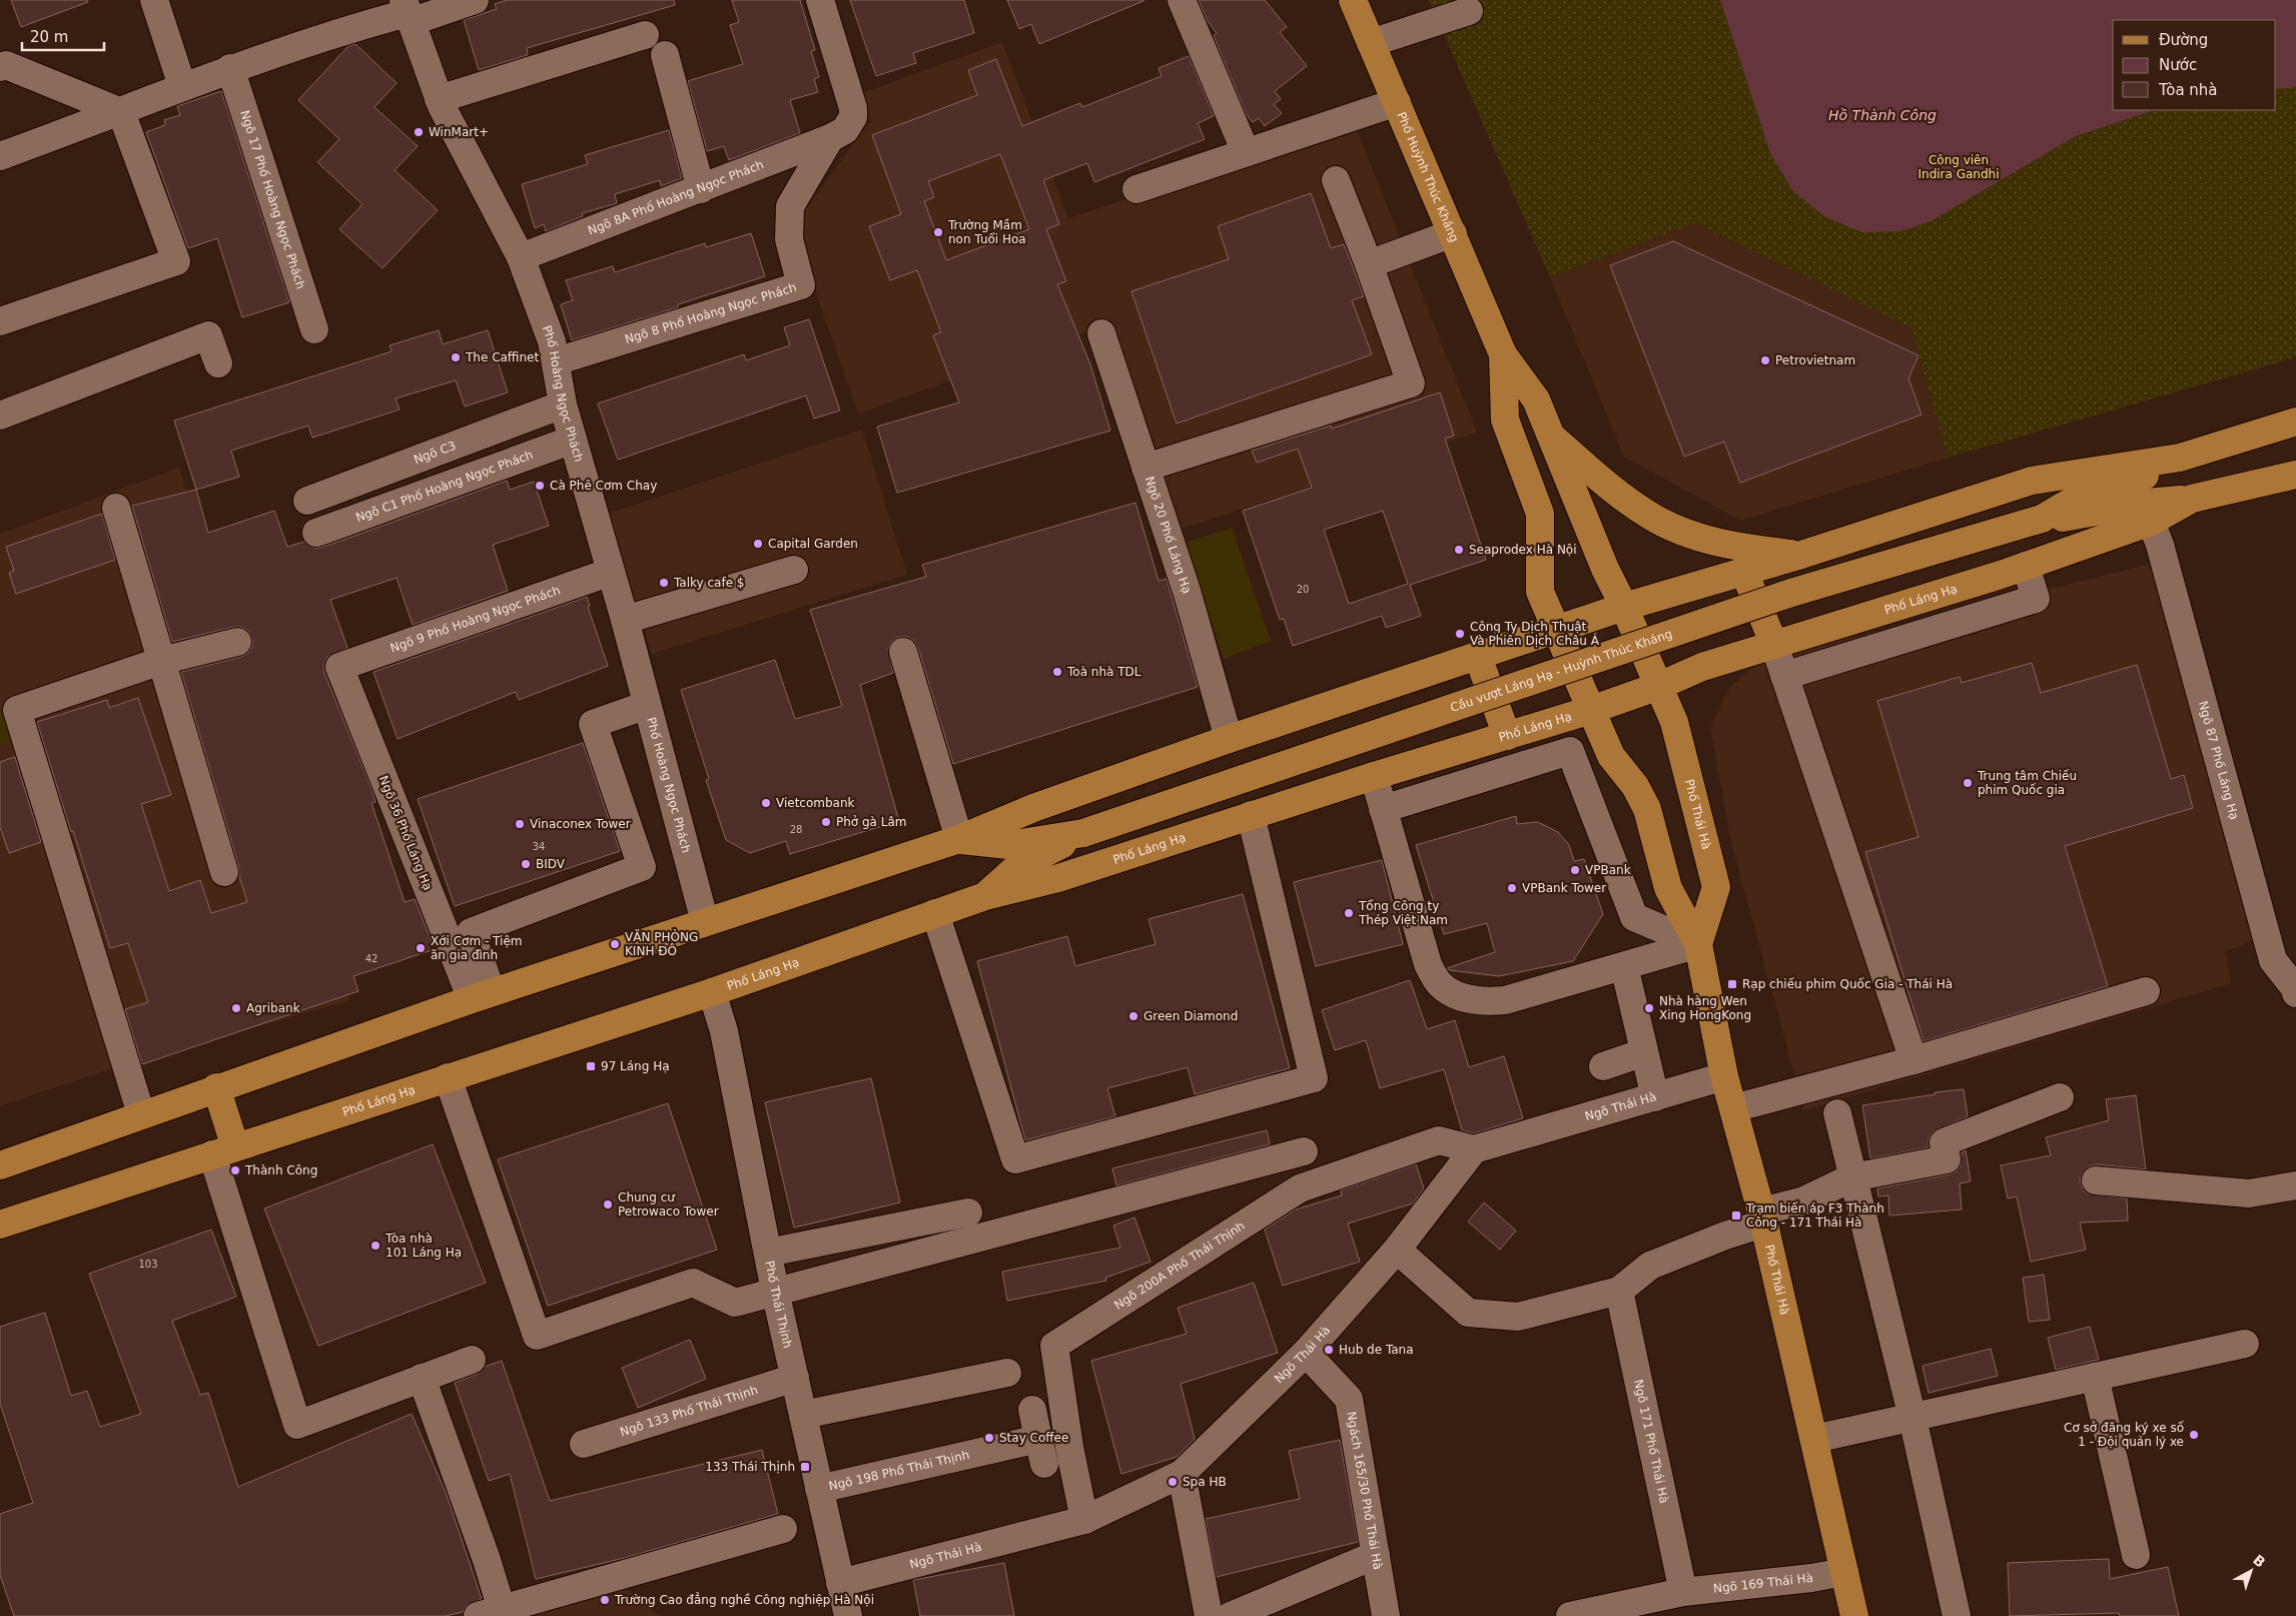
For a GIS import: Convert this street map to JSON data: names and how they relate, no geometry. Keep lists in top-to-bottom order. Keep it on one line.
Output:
{"streets":{"main road":["Phố Huỳnh Thúc Kháng","Phố Láng Hạ","Cầu vượt Láng Hạ - Huỳnh Thúc Kháng","Phố Thái Hà"],"street":["Ngõ 8A Phố Hoàng Ngọc Phách","Ngõ 17 Phố Hoàng Ngọc Phách","Ngõ 8 Phố Hoàng Ngọc Phách","Phố Hoàng Ngọc Phách","Ngõ C3","Ngõ C1 Phố Hoàng Ngọc Phách","Ngõ 20 Phố Láng Hạ","Ngõ 9 Phố Hoàng Ngọc Phách","Ngõ 87 Phố Láng Hạ","Ngõ 36 Phố Láng Hạ","Ngõ Thái Hà","Ngõ 200A Phố Thái Thịnh","Phố Thái Thịnh","Ngõ 133 Phố Thái Thịnh","Ngõ 171 Phố Thái Hà","Ngõ 198 Phố Thái Thịnh","Ngách 165/30 Phố Thái Hà","Ngõ 169 Thái Hà"]},"crossings":[["Phố Huỳnh Thúc Kháng","Phố Láng Hạ"],["Phố Huỳnh Thúc Kháng","Phố Thái Hà"],["Ngõ 8A Phố Hoàng Ngọc Phách","Ngõ 8 Phố Hoàng Ngọc Phách"],["Ngõ 8A Phố Hoàng Ngọc Phách","Phố Hoàng Ngọc Phách"],["Ngõ 8 Phố Hoàng Ngọc Phách","Phố Hoàng Ngọc Phách"],["Phố Hoàng Ngọc Phách","Ngõ C3"],["Phố Hoàng Ngọc Phách","Ngõ C1 Phố Hoàng Ngọc Phách"],["Phố Hoàng Ngọc Phách","Ngõ 9 Phố Hoàng Ngọc Phách"],["Phố Láng Hạ","Cầu vượt Láng Hạ - Huỳnh Thúc Kháng"],["Phố Láng Hạ","Ngõ 87 Phố Láng Hạ"],["Phố Láng Hạ","Phố Thái Hà"],["Phố Láng Hạ","Phố Thái Thịnh"],["Ngõ 9 Phố Hoàng Ngọc Phách","Ngõ 36 Phố Láng Hạ"],["Phố Thái Hà","Ngõ Thái Hà"],["Phố Thái Hà","Ngõ 169 Thái Hà"],["Ngõ Thái Hà","Ngõ 200A Phố Thái Thịnh"],["Ngõ Thái Hà","Phố Thái Thịnh"],["Ngõ Thái Hà","Ngách 165/30 Phố Thái Hà"],["Phố Thái Thịnh","Ngõ 133 Phố Thái Thịnh"],["Phố Thái Thịnh","Ngõ 198 Phố Thái Thịnh"],["Ngõ 171 Phố Thái Hà","Ngõ 169 Thái Hà"]],"water":["Hồ Thành Công"],"parks":["Công viên Indira Gandhi"],"places":{"other":["WinMart+","Trường Mầm non Tuổi Hoa","The Caffinet","Petrovietnam","Cà Phê Cơm Chay","Capital Garden","Seaprodex Hà Nội","Talky cafe $","Công Ty Dịch Thuật Và Phiên Dịch Châu Á","Toà nhà TDL","Trung tâm Chiếu phim Quốc gia","Vietcombank","Phở gà Lâm","Vinaconex Tower","BIDV","VPBank","VPBank Tower","Tổng Công ty Thép Việt Nam","VĂN PHÒNG KINH ĐÔ","Xới Cơm - Tiệm ăn gia đình","Agribank","Nhà hàng Wen Xing HongKong","Green Diamond","Thành Công","Chung cư Petrowaco Tower","Tòa nhà 101 Láng Hạ","Hub de Tana","Cơ sở đăng ký xe số 1 - Đội quản lý xe","Stay Coffee","Spa HB","Trường Cao đẳng nghề Công nghiệp Hà Nội"],"transit":["Rạp chiếu phim Quốc Gia - Thái Hà","97 Láng Hạ","Trạm biến áp F3 Thành Công - 171 Thái Hà","133 Thái Thịnh"]},"house_numbers":["20","28","34","42","103"],"legend":["Đường","Nước","Tòa nhà"],"scale_bar":"20 m","north":"top right"}
